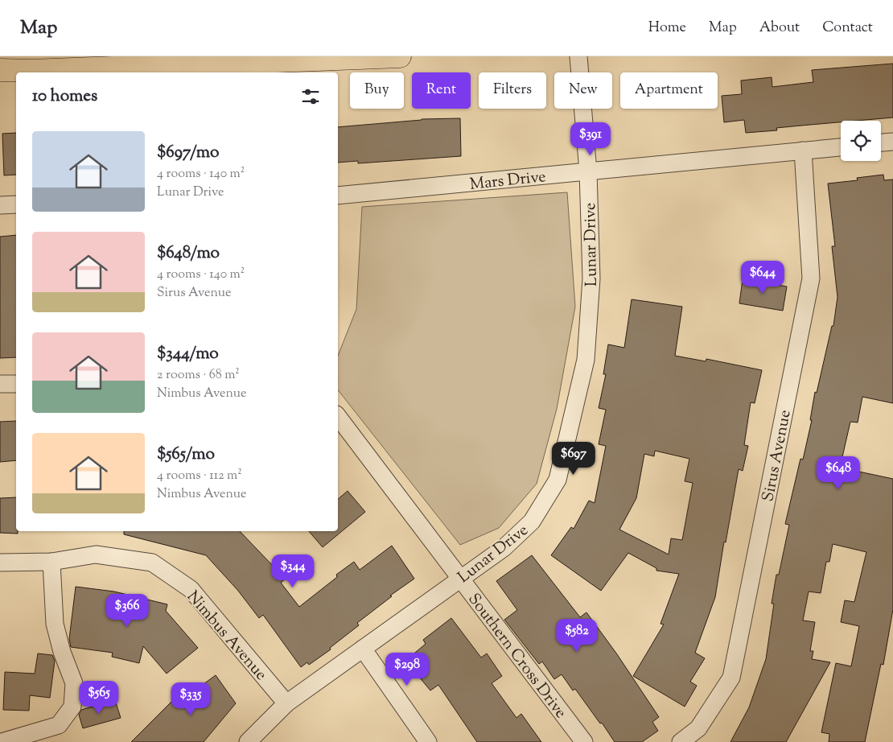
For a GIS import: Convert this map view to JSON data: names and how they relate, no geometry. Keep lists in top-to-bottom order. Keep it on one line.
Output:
{"streets":{"street":["Mars Drive","Lunar Drive","Sirus Avenue","Nimbus Avenue","Southern Cross Drive"]},"crossings":[["Mars Drive","Lunar Drive"],["Mars Drive","Sirus Avenue"],["Lunar Drive","Nimbus Avenue"],["Lunar Drive","Southern Cross Drive"]],"page":{"header":"Map","nav":["Home","Map","About","Contact"],"chip":["Buy","Rent","Filters","New","Apartment"],"heading":"10 homes","list":[{"name":"$697/mo","note":"4 rooms · 140 m² · Lunar Drive"},{"name":"$648/mo","note":"4 rooms · 140 m² · Sirus Avenue"},{"name":"$344/mo","note":"2 rooms · 68 m² · Nimbus Avenue"},{"name":"$565/mo","note":"4 rooms · 112 m² · Nimbus Avenue"}],"price":["$391","$644","$697","$648","$344","$366","$582","$298","$565","$335"]}}
